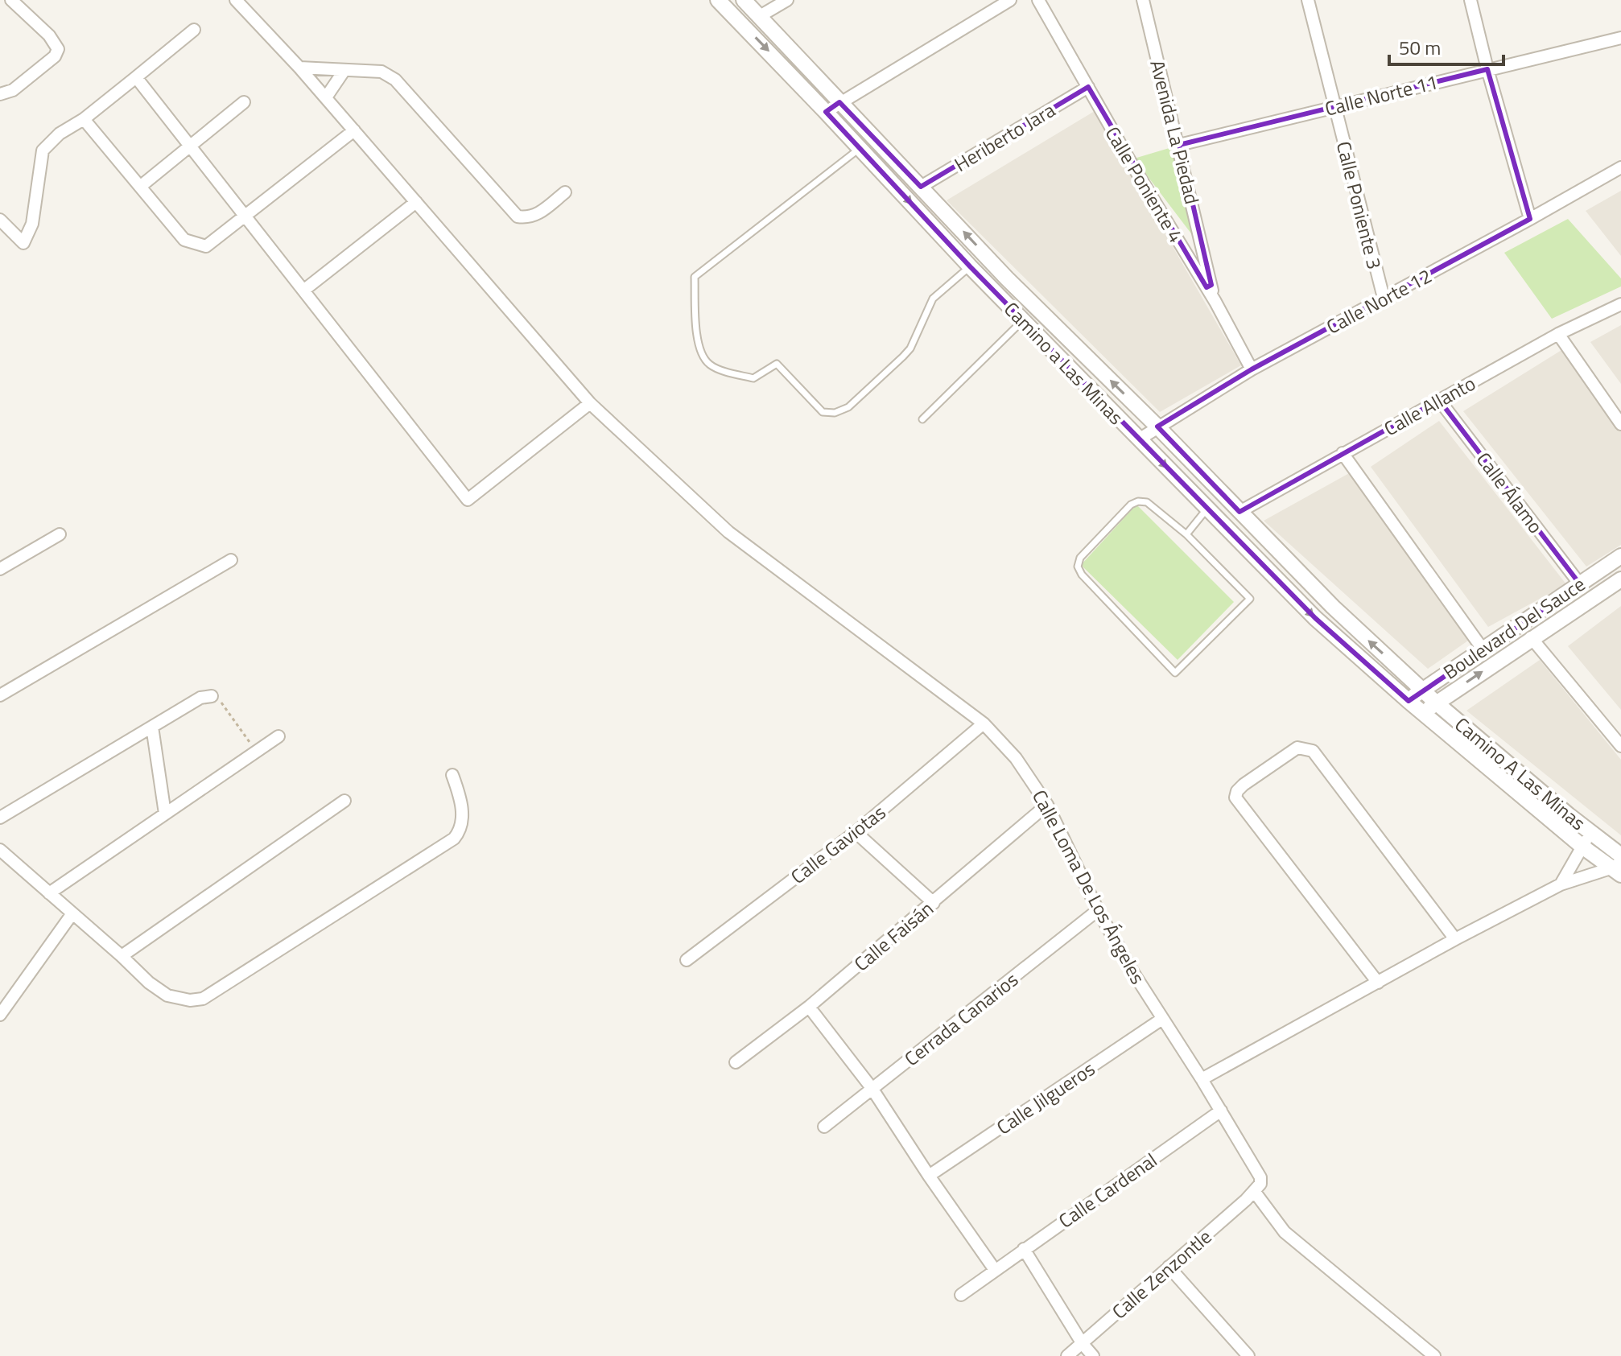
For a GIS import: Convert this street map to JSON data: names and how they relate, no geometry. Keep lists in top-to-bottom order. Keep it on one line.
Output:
{"streets":{"street":["Calle Norte 11","Avenida La Piedad","Heriberto Jara","Calle Poniente 4","Calle Poniente 3","Calle Norte 12","Camino a Las Minas","Calle Allanto","Calle Álamo","Boulevard Del Sauce","Camino A Las Minas","Calle Gaviotas","Calle Loma De Los Ángeles","Calle Faisán","Cerrada Canarios","Calle Jilgueros","Calle Cardenal","Calle Zenzontle"]},"crossings":[["Calle Norte 11","Avenida La Piedad"],["Calle Norte 11","Calle Poniente 3"],["Avenida La Piedad","Calle Poniente 4"],["Heriberto Jara","Calle Poniente 4"],["Heriberto Jara","Camino a Las Minas"],["Calle Poniente 4","Calle Norte 12"],["Calle Poniente 3","Calle Norte 12"],["Calle Norte 12","Camino a Las Minas"],["Camino a Las Minas","Calle Allanto"],["Camino a Las Minas","Boulevard Del Sauce"],["Camino a Las Minas","Camino A Las Minas"],["Calle Allanto","Calle Álamo"],["Calle Álamo","Boulevard Del Sauce"],["Boulevard Del Sauce","Camino A Las Minas"],["Calle Gaviotas","Calle Loma De Los Ángeles"],["Calle Loma De Los Ángeles","Calle Faisán"],["Calle Loma De Los Ángeles","Cerrada Canarios"],["Calle Loma De Los Ángeles","Calle Jilgueros"],["Calle Loma De Los Ángeles","Calle Cardenal"],["Calle Loma De Los Ángeles","Calle Zenzontle"]],"scale_bar":"50 m"}
